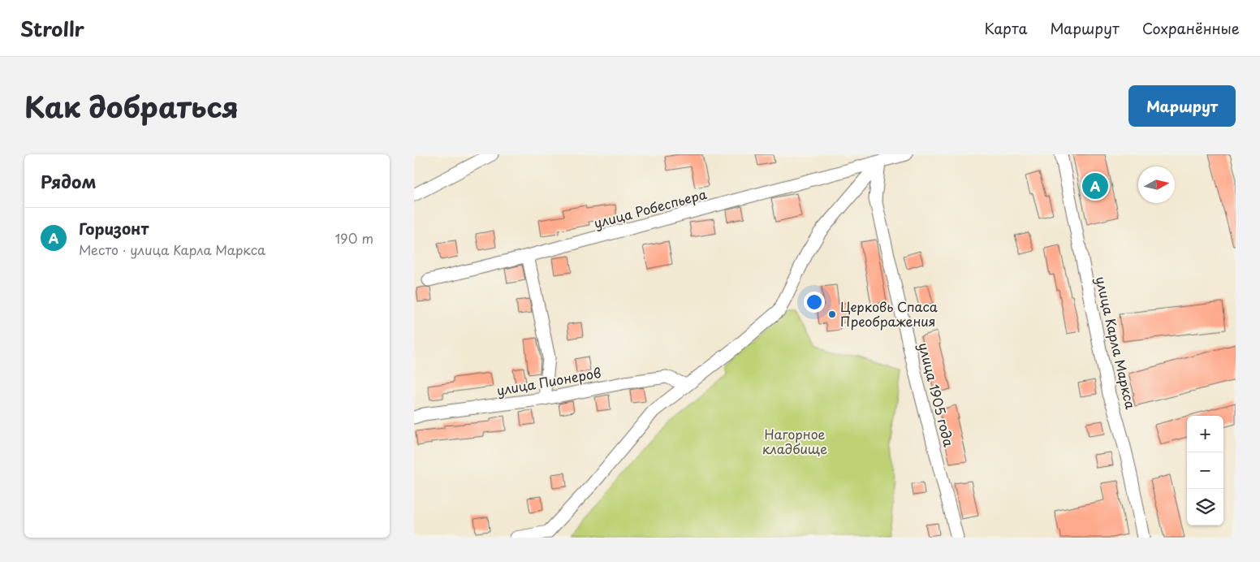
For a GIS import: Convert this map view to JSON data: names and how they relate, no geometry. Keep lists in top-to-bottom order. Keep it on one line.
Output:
{"streets":{"street":["улица Робеспьера","улица Карла Маркса","улица Пионеров","улица 1905 года"]},"crossings":[["улица Робеспьера","улица 1905 года"]],"parks":["Нагорное кладбище"],"places":["Церковь Спаса Преображения"],"north":"right","page":{"header":"Strollr","nav":["Карта","Маршрут","Сохранённые"],"title":"Как добраться","buttons":"Маршрут","heading":"Рядом","pins":"A","list":[{"mark":"A","name":"Горизонт","note":"Место · улица Карла Маркса","value":"190 m"}],"map_buttons":["+","−"]}}
